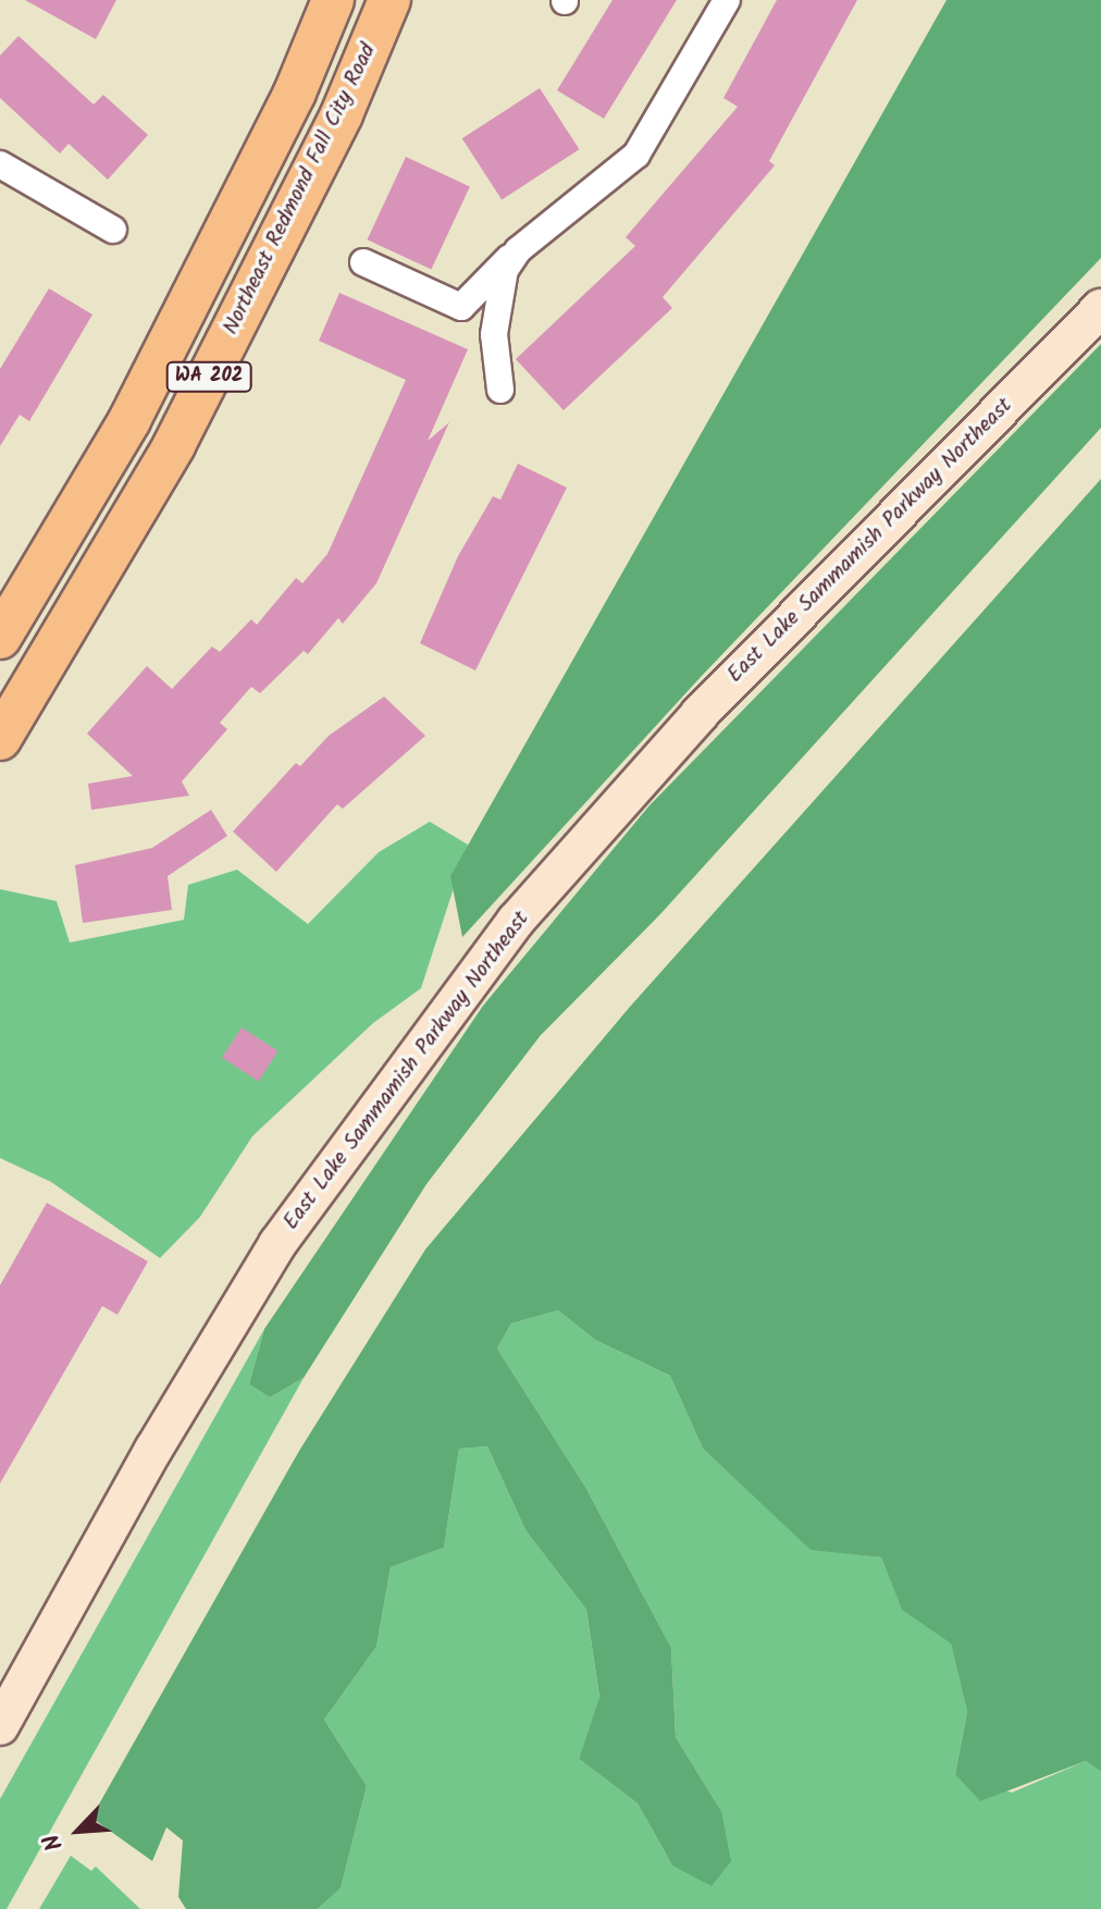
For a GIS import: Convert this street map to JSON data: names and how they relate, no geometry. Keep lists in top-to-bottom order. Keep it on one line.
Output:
{"streets":{"main road":["Northeast Redmond Fall City Road","WA 202","East Lake Sammamish Parkway Northeast"]},"north":"bottom left"}
